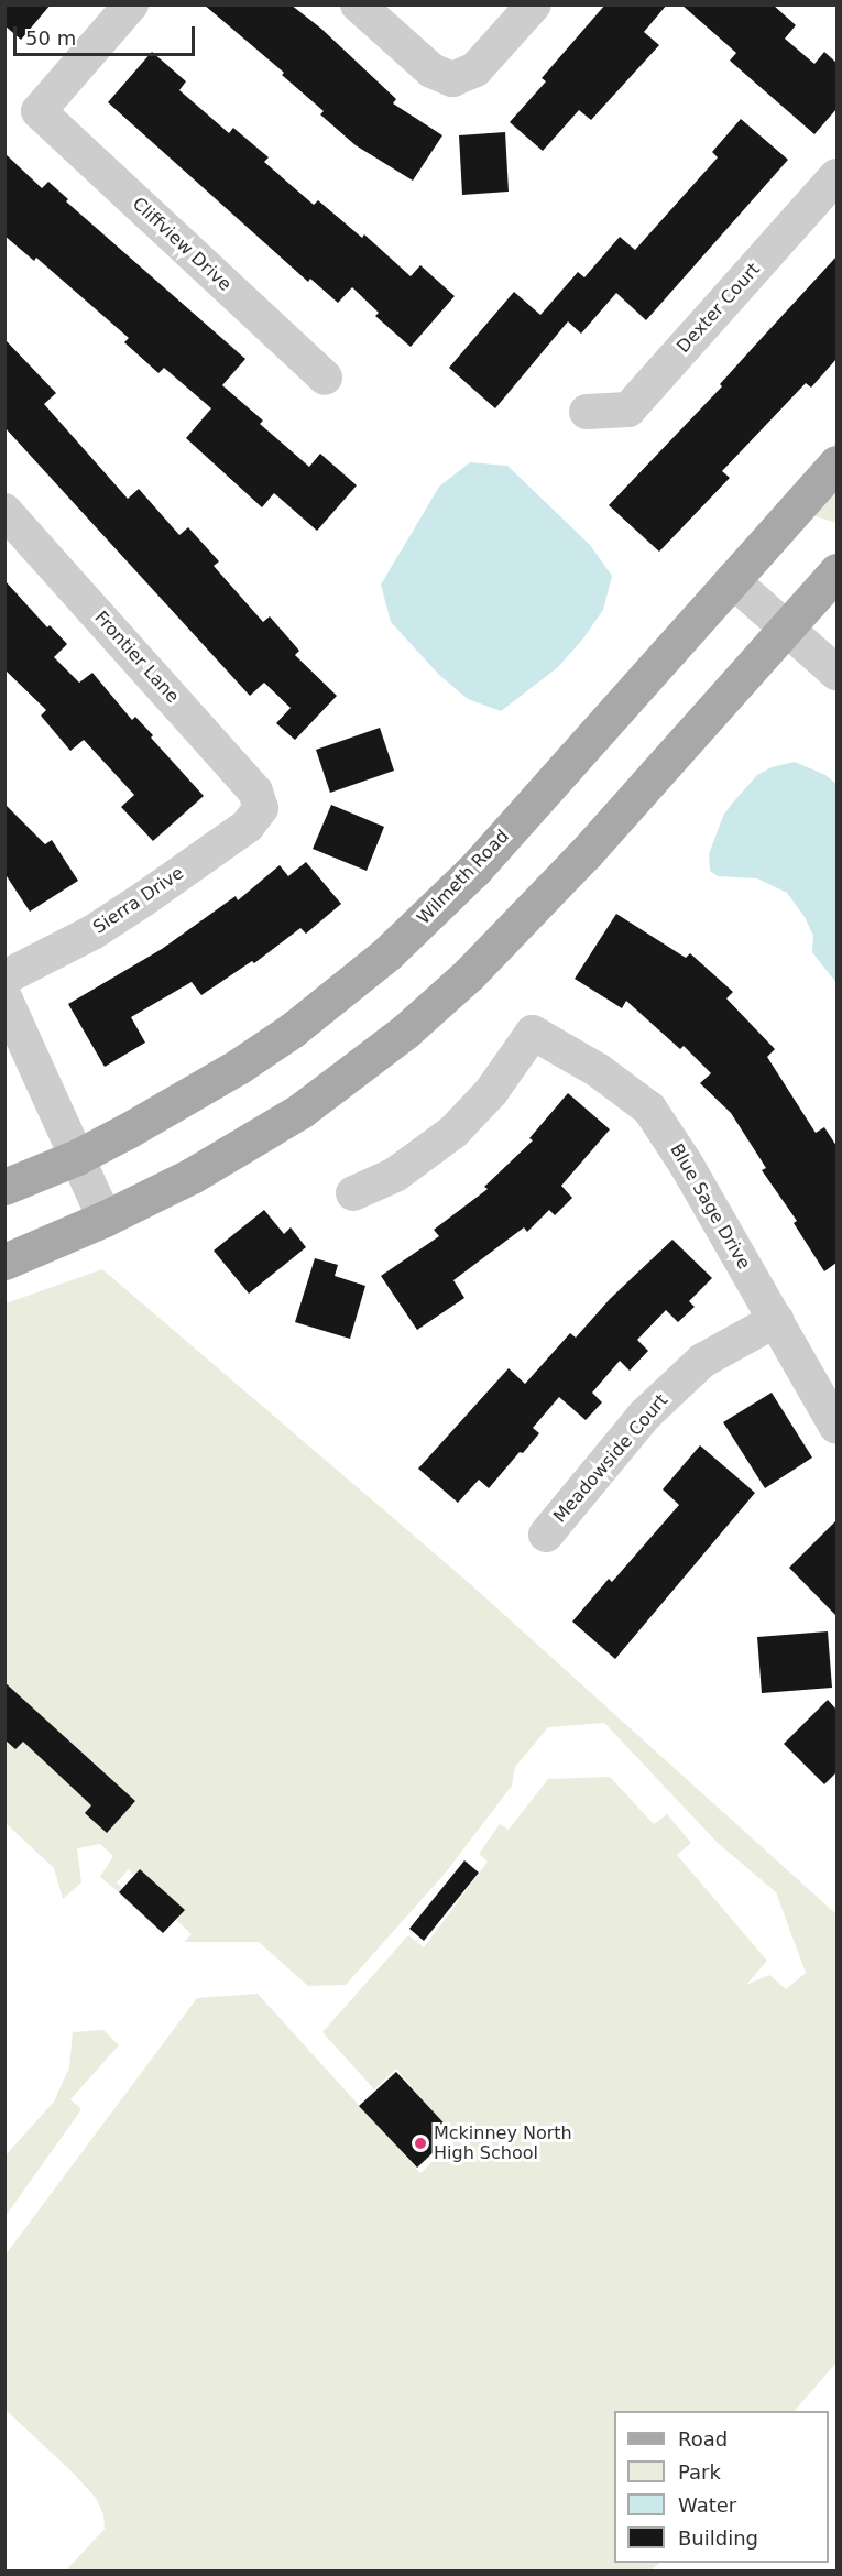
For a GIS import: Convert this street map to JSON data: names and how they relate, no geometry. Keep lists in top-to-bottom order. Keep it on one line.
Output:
{"streets":{"main road":["Wilmeth Road"],"street":["Cliffview Drive","Dexter Court","Frontier Lane","Sierra Drive","Blue Sage Drive","Meadowside Court"]},"crossings":[["Frontier Lane","Sierra Drive"],["Blue Sage Drive","Meadowside Court"]],"places":["Mckinney North High School"],"legend":["Road","Park","Water","Building"],"scale_bar":"50 m"}
